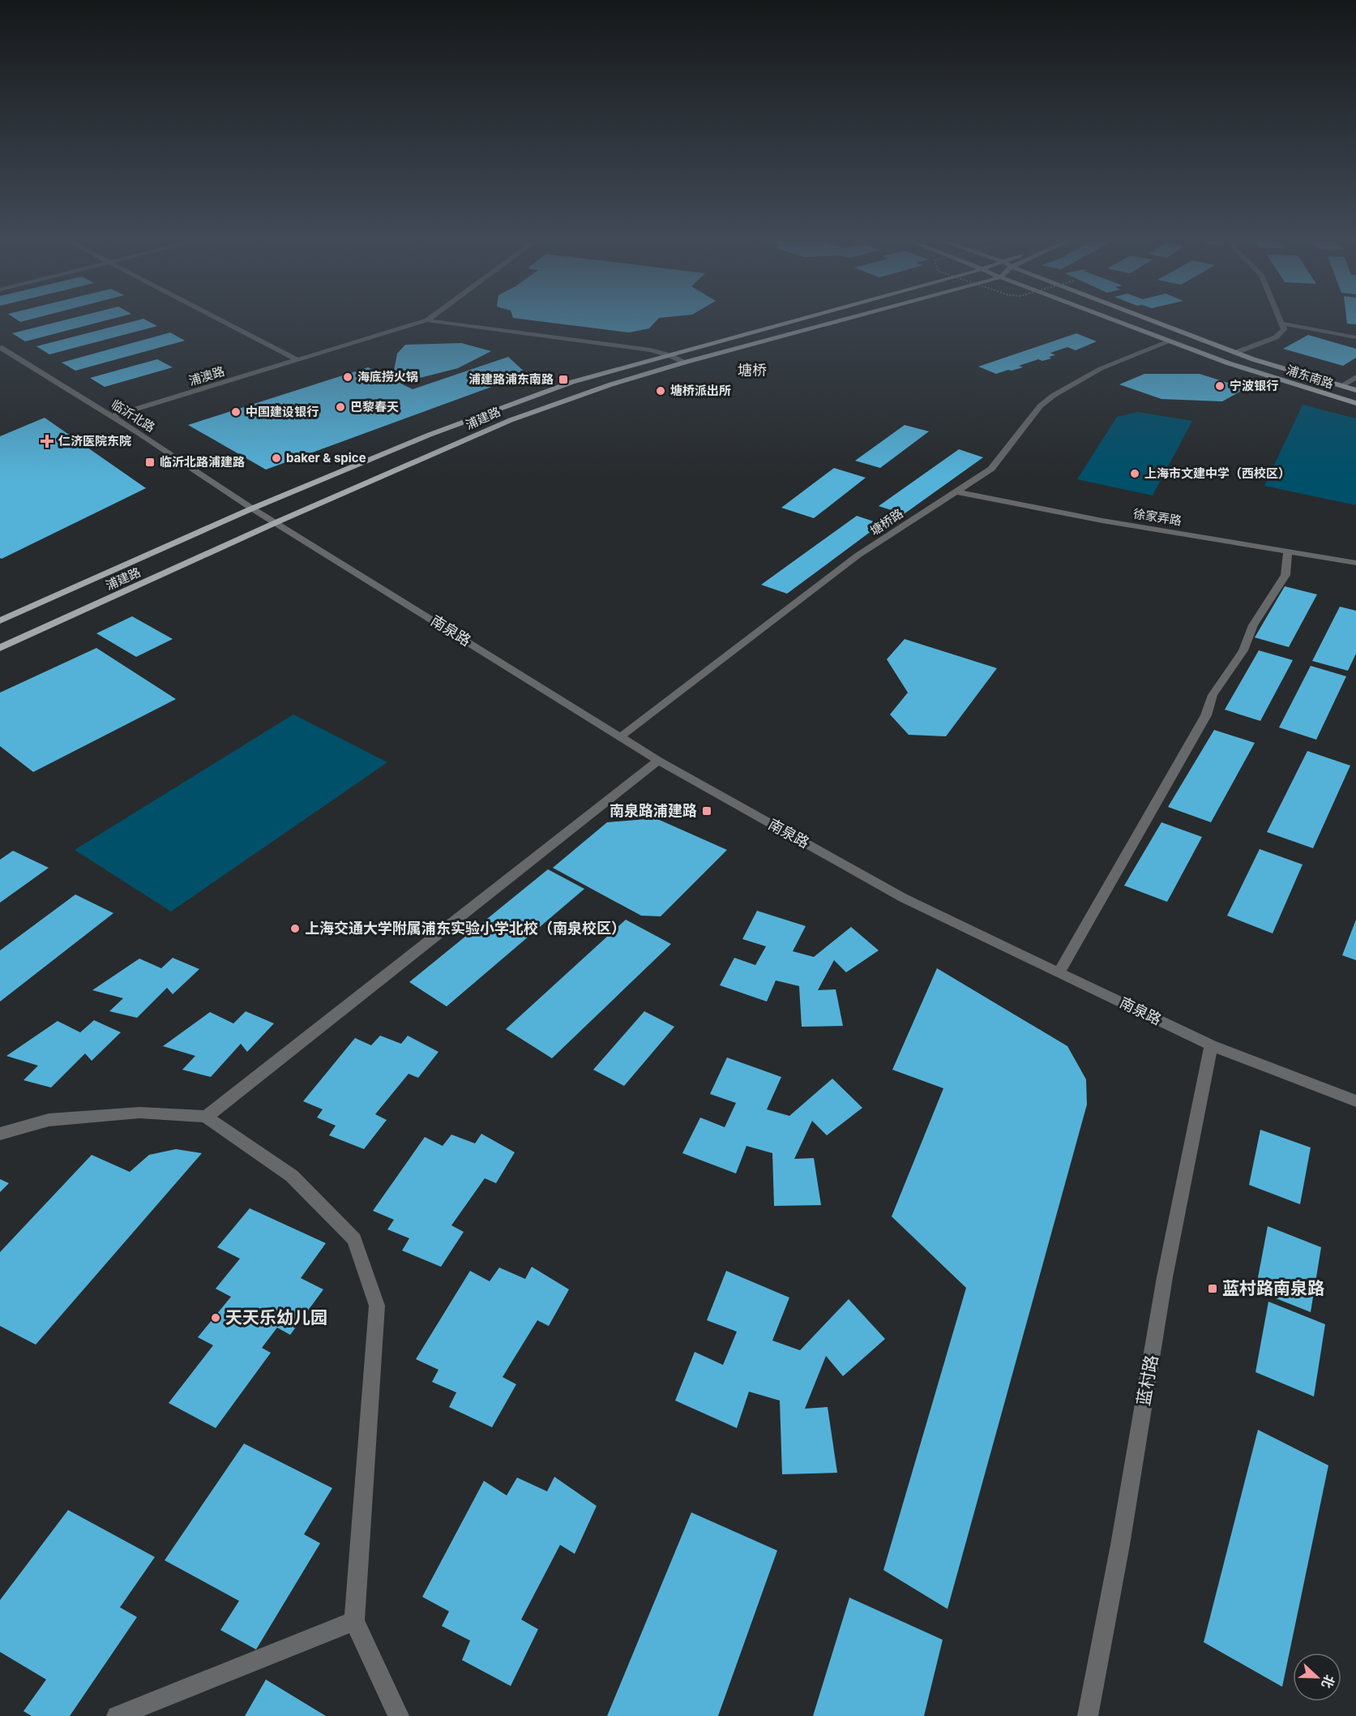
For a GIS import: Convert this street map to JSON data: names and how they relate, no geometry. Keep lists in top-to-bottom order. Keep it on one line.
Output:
{"streets":{"main road":["浦东南路","浦建路"],"street":["浦澳路","临沂北路","徐家弄路","塘桥路","南泉路","蓝村路"]},"crossings":[["浦澳路","临沂北路"],["浦东南路","塘桥路"],["临沂北路","浦建路"],["临沂北路","南泉路"],["浦建路","南泉路"],["徐家弄路","塘桥路"],["塘桥路","南泉路"],["南泉路","蓝村路"]],"districts":["塘桥"],"places":{"other":["海底捞火锅","宁波银行","塘桥派出所","巴黎春天","中国建设银行","baker & spice","上海市文建中学（西校区）","上海交通大学附属浦东实验小学北校（南泉校区）","天天乐幼儿园"],"transit":["浦建路浦东南路","临沂北路浦建路","南泉路浦建路","蓝村路南泉路"],"health":["仁济医院东院"]},"north":"right"}
